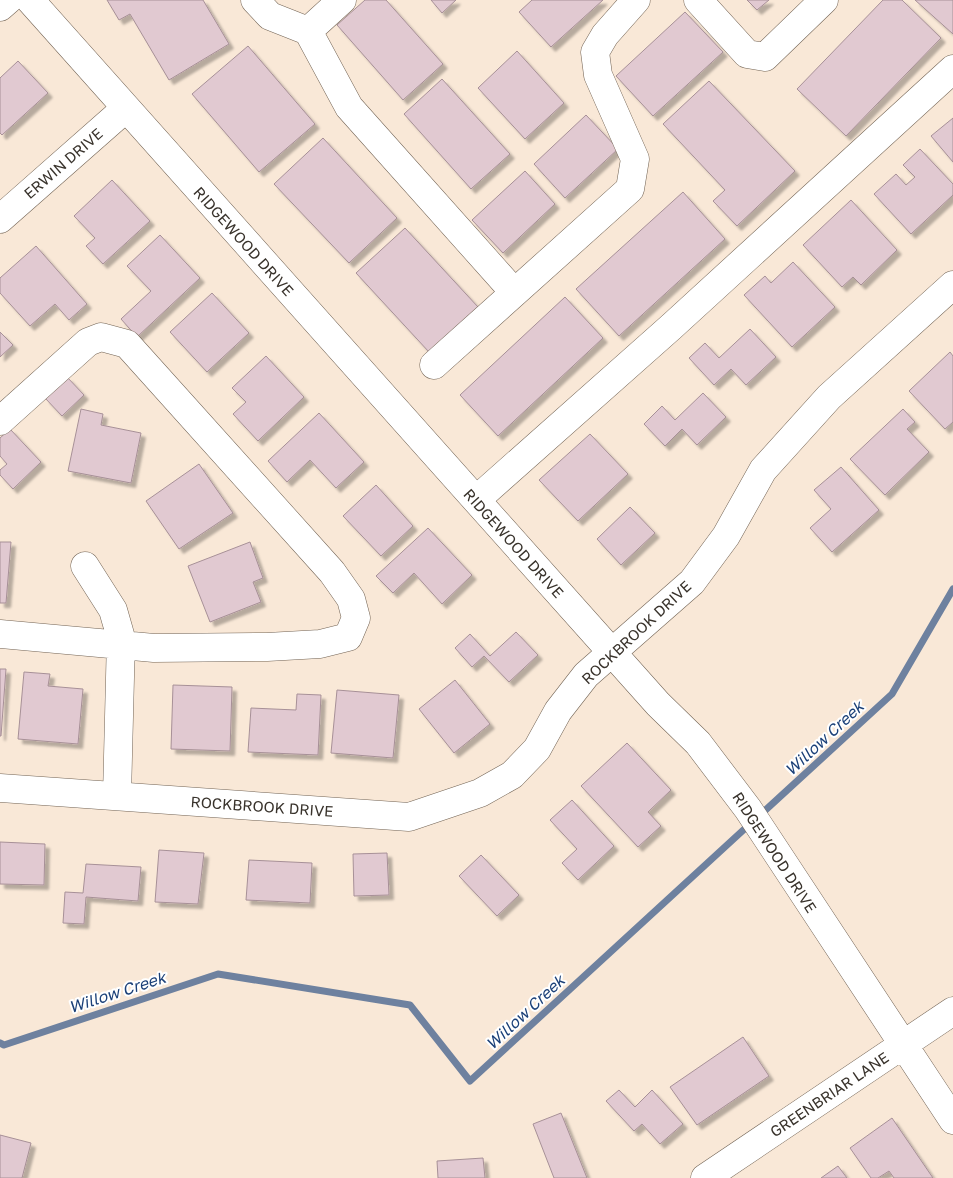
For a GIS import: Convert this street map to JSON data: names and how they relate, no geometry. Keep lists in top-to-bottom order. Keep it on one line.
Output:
{"streets":{"street":["ERWIN DRIVE","RIDGEWOOD DRIVE","ROCKBROOK DRIVE","GREENBRIAR LANE"]},"crossings":[["ERWIN DRIVE","RIDGEWOOD DRIVE"],["RIDGEWOOD DRIVE","ROCKBROOK DRIVE"],["RIDGEWOOD DRIVE","GREENBRIAR LANE"]],"water":["Willow Creek"]}
